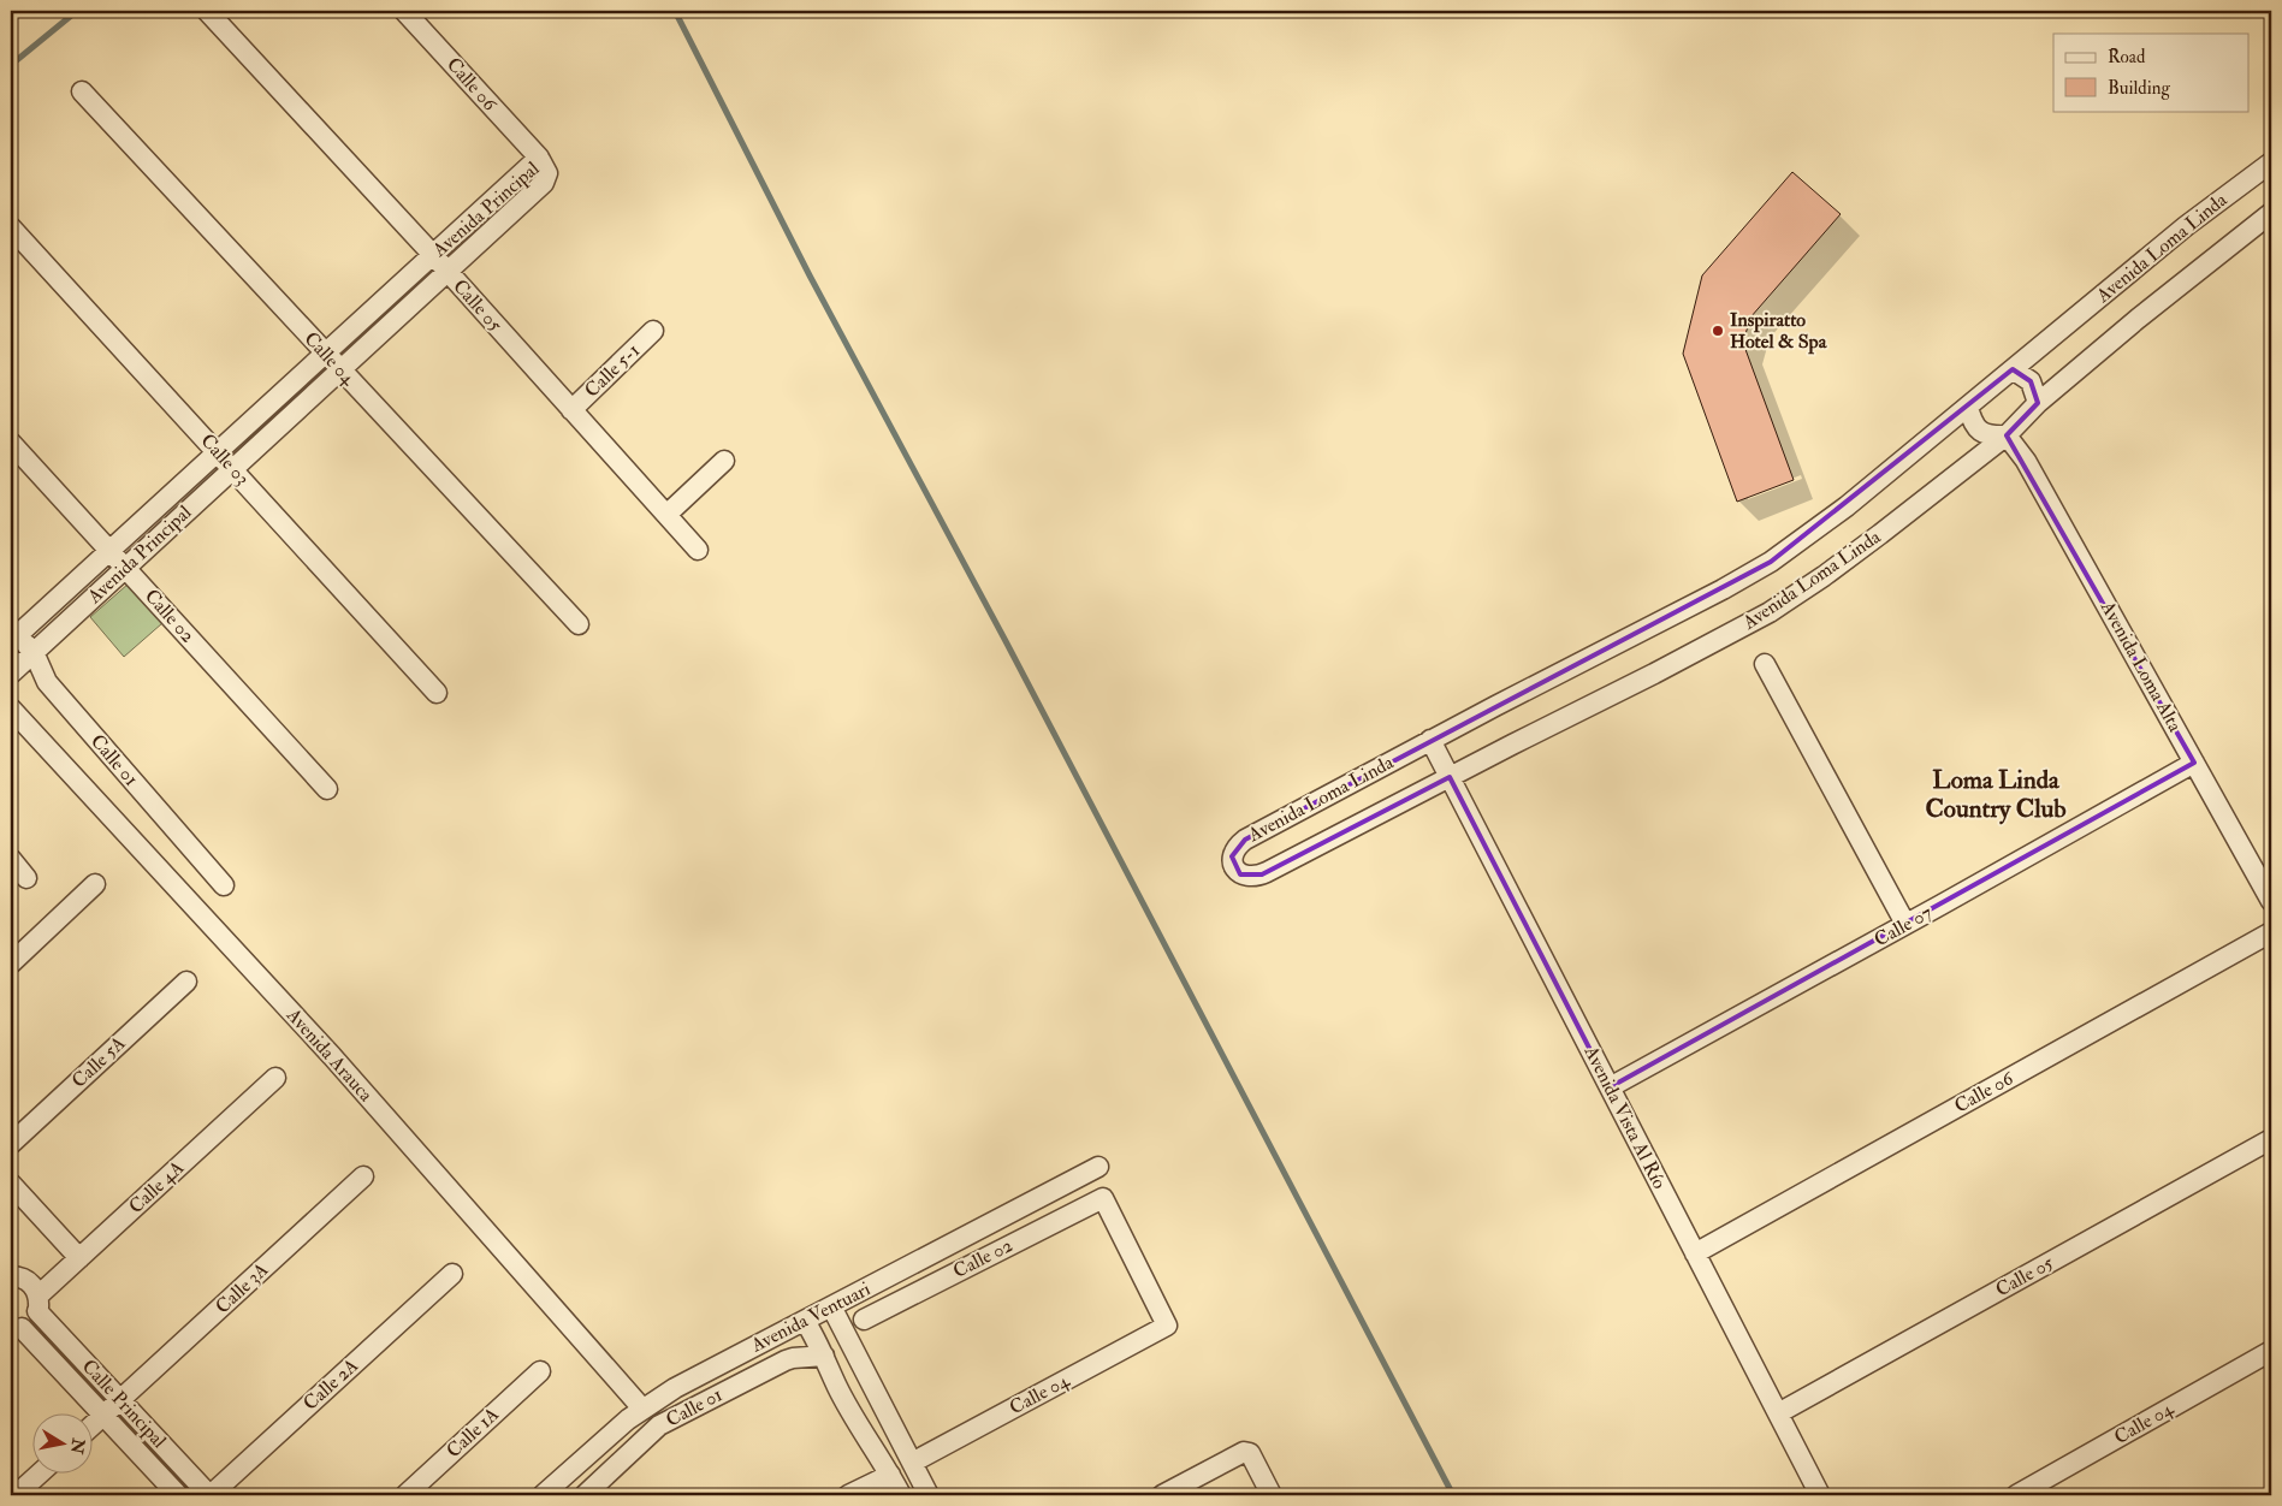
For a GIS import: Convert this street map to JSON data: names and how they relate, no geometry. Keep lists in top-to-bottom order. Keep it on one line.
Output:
{"streets":{"street":["Calle 06","Avenida Principal","Avenida Loma Linda","Calle 05","Calle 04","Calle 5-1","Calle 03","Calle 02","Avenida Loma Alta","Calle 01","Calle 07","Avenida Arauca","Calle 5A","Avenida Vista Al Río","Calle 4A","Calle 3A","Avenida Ventuari","Calle 2A","Calle Principal","Calle 1A"]},"crossings":[["Calle 06","Avenida Principal"],["Calle 06","Avenida Vista Al Río"],["Avenida Principal","Calle 05"],["Avenida Principal","Calle 04"],["Avenida Principal","Calle 03"],["Avenida Principal","Calle 02"],["Avenida Principal","Calle 01"],["Avenida Loma Linda","Avenida Loma Alta"],["Avenida Loma Linda","Avenida Vista Al Río"],["Calle 05","Calle 5-1"],["Calle 05","Avenida Vista Al Río"],["Calle 04","Calle 02"],["Avenida Loma Alta","Calle 07"],["Calle 07","Avenida Vista Al Río"],["Avenida Arauca","Avenida Ventuari"],["Calle 4A","Calle Principal"],["Calle 3A","Calle Principal"],["Calle 2A","Calle Principal"]],"districts":["Loma Linda Country Club"],"places":["Inspiratto Hotel & Spa"],"legend":["Road","Building"],"north":"right"}
